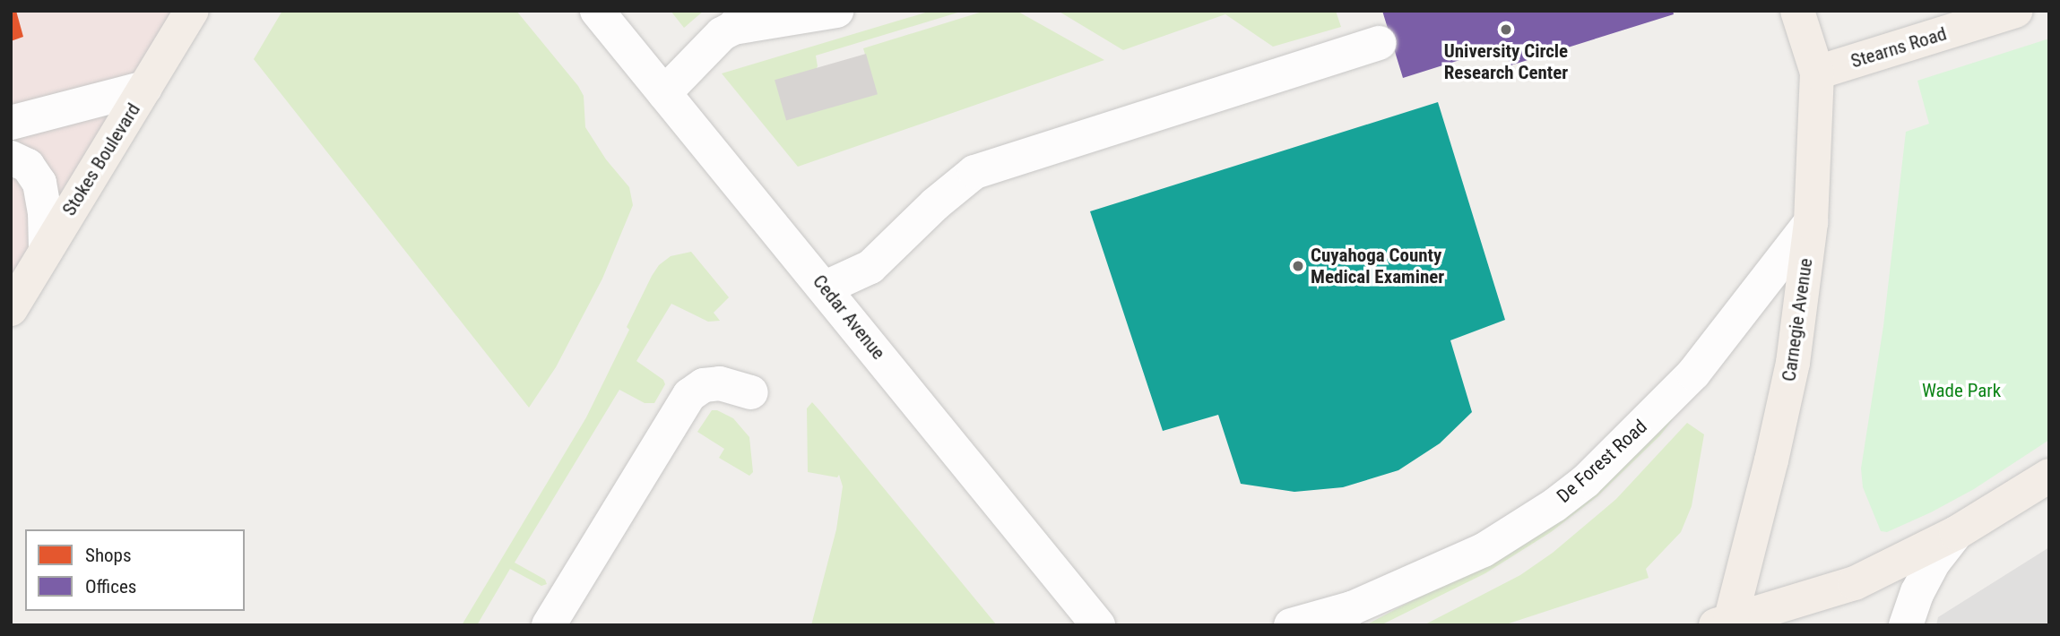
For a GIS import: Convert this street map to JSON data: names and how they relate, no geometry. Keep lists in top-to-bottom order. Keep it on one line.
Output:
{"streets":{"main road":["Stearns Road","Stokes Boulevard","Carnegie Avenue"],"street":["Cedar Avenue","De Forest Road"]},"crossings":[["Stearns Road","Carnegie Avenue"],["Carnegie Avenue","De Forest Road"]],"parks":["Wade Park"],"places":["University Circle Research Center","Cuyahoga County Medical Examiner"],"legend":["Shops","Offices"]}
